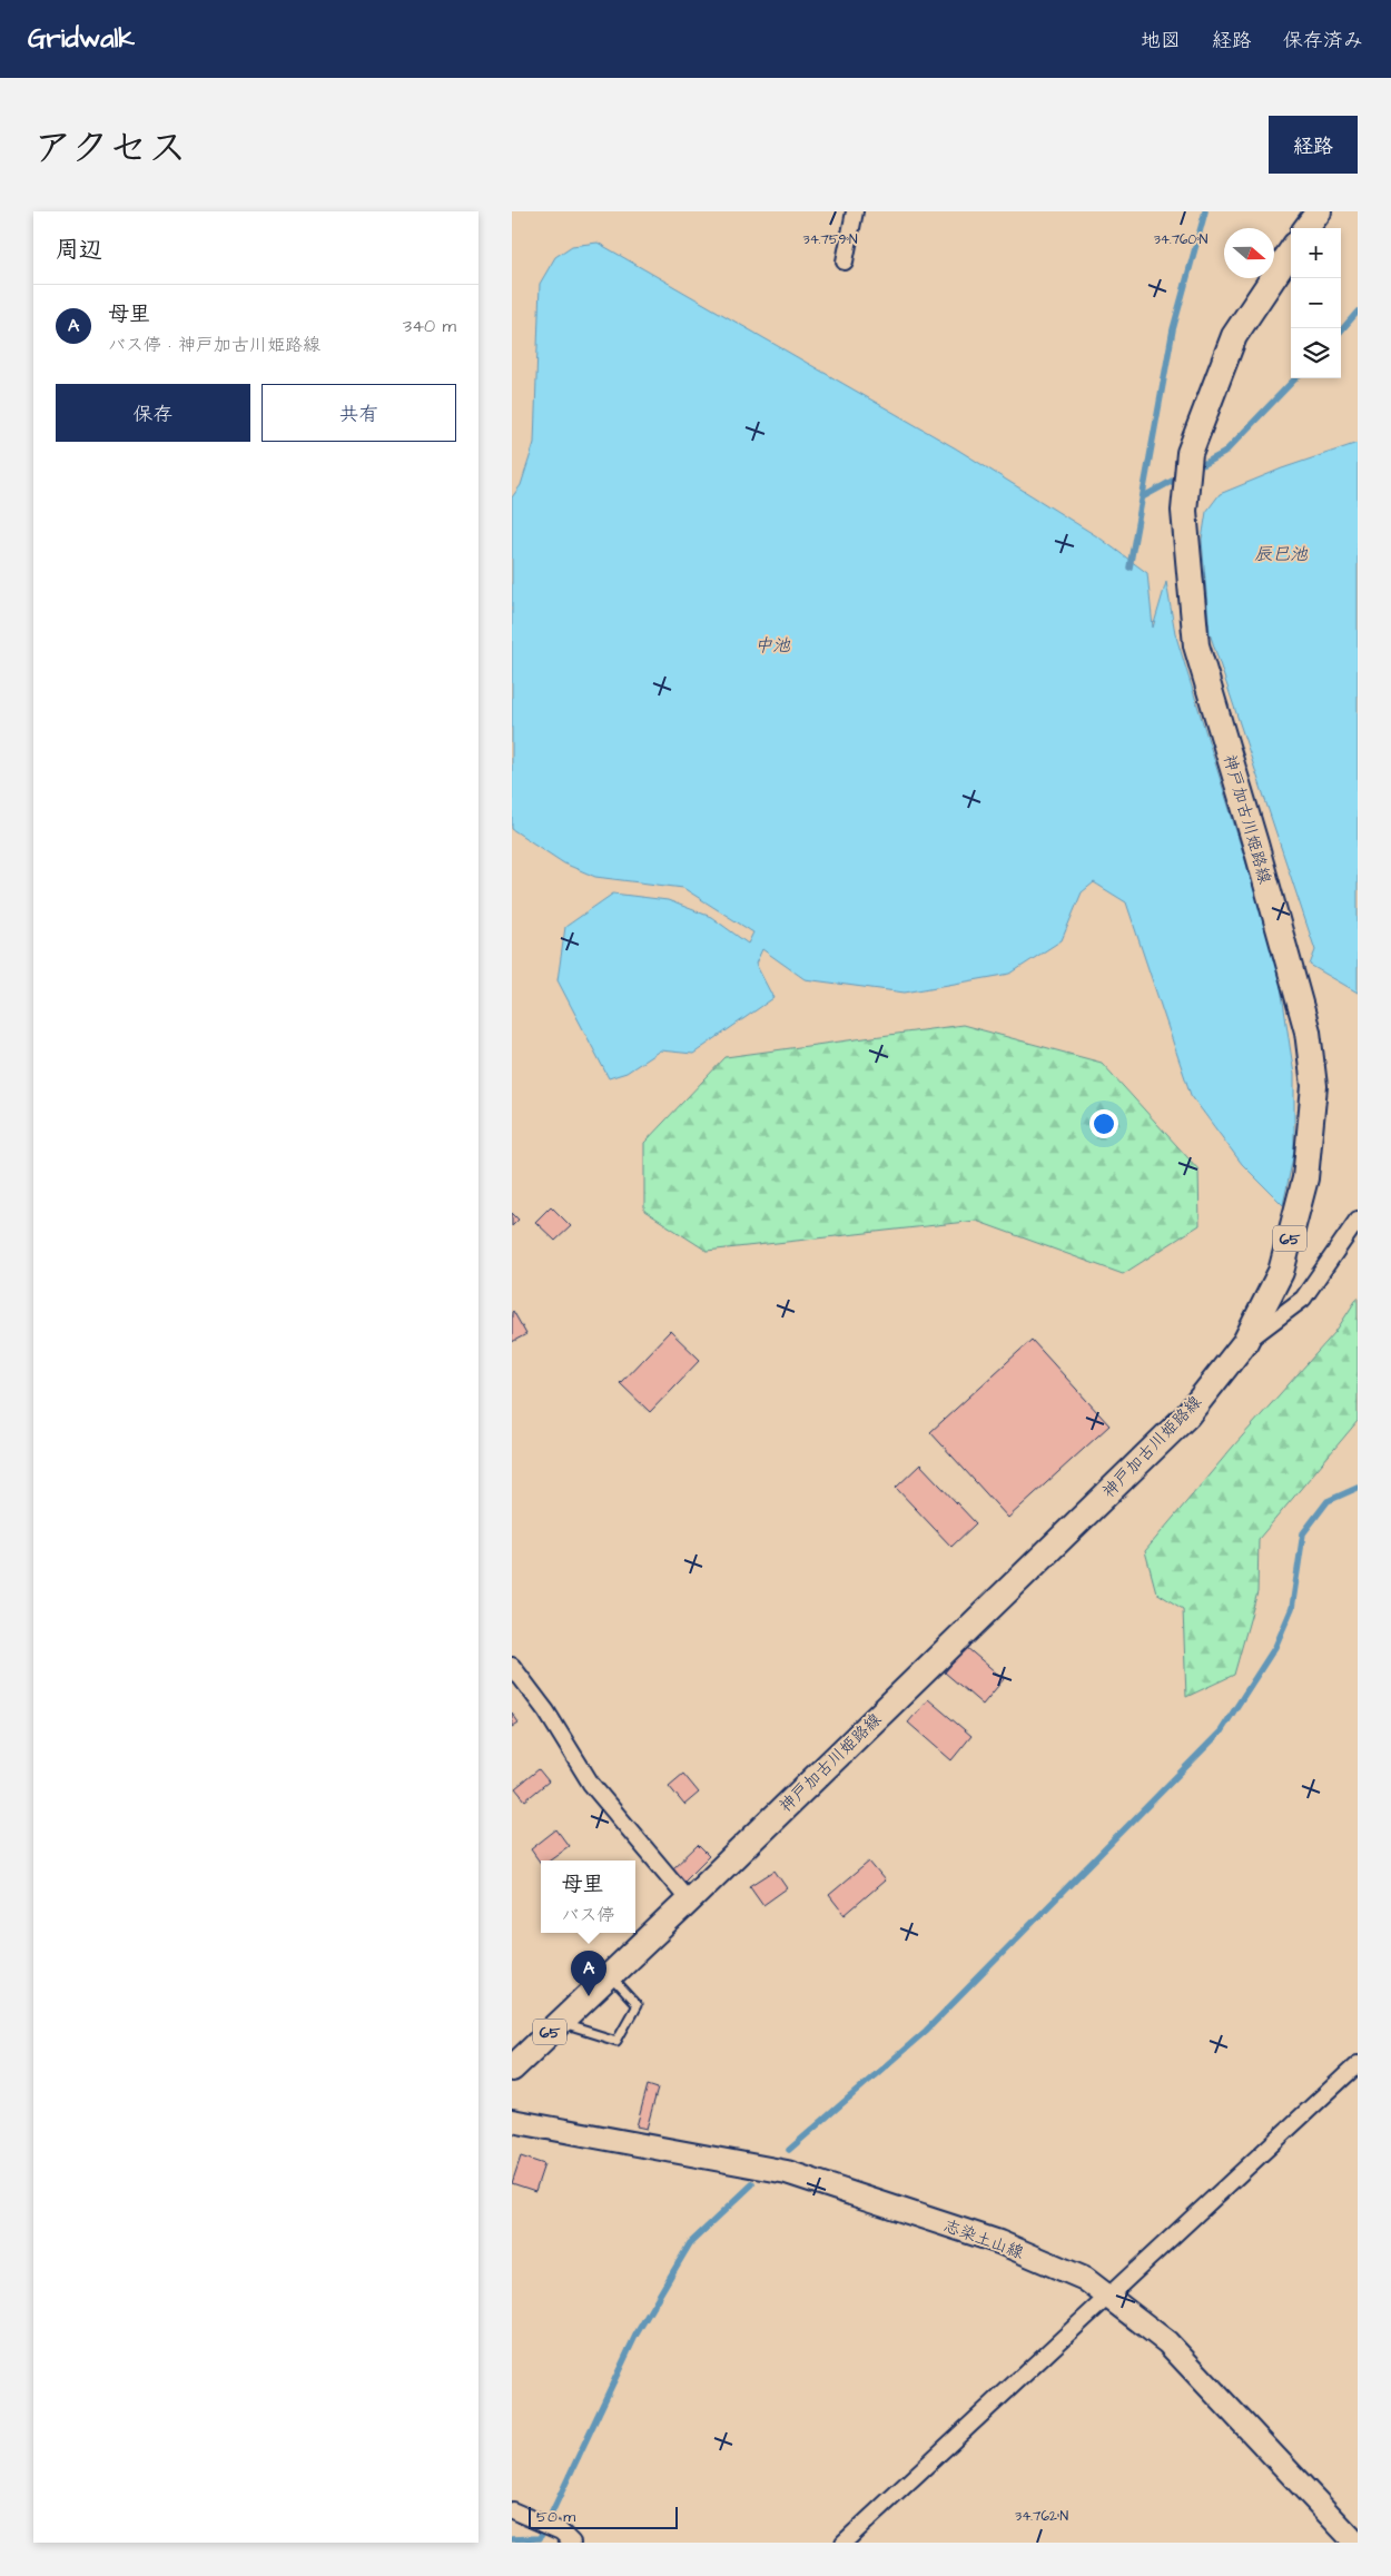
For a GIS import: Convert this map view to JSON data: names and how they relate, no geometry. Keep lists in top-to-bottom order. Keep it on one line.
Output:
{"streets":{"main road":["神戸加古川姫路線","65","志染土山線"]},"water":["辰巳池","中池"],"scale_bar":"50 m","north":"right","page":{"header":"Gridwalk","nav":["地図","経路","保存済み"],"title":"アクセス","buttons":["経路",["保存","共有"]],"heading":"周辺","map_buttons":["+","−"],"list":[{"mark":"A","name":"母里","note":"バス停 · 神戸加古川姫路線","value":"340 m"}],"popup":["母里","バス停"],"pins":"A","scale":"50 m"},"coordinates":["34.760°N","34.759°N","34.762°N"]}
